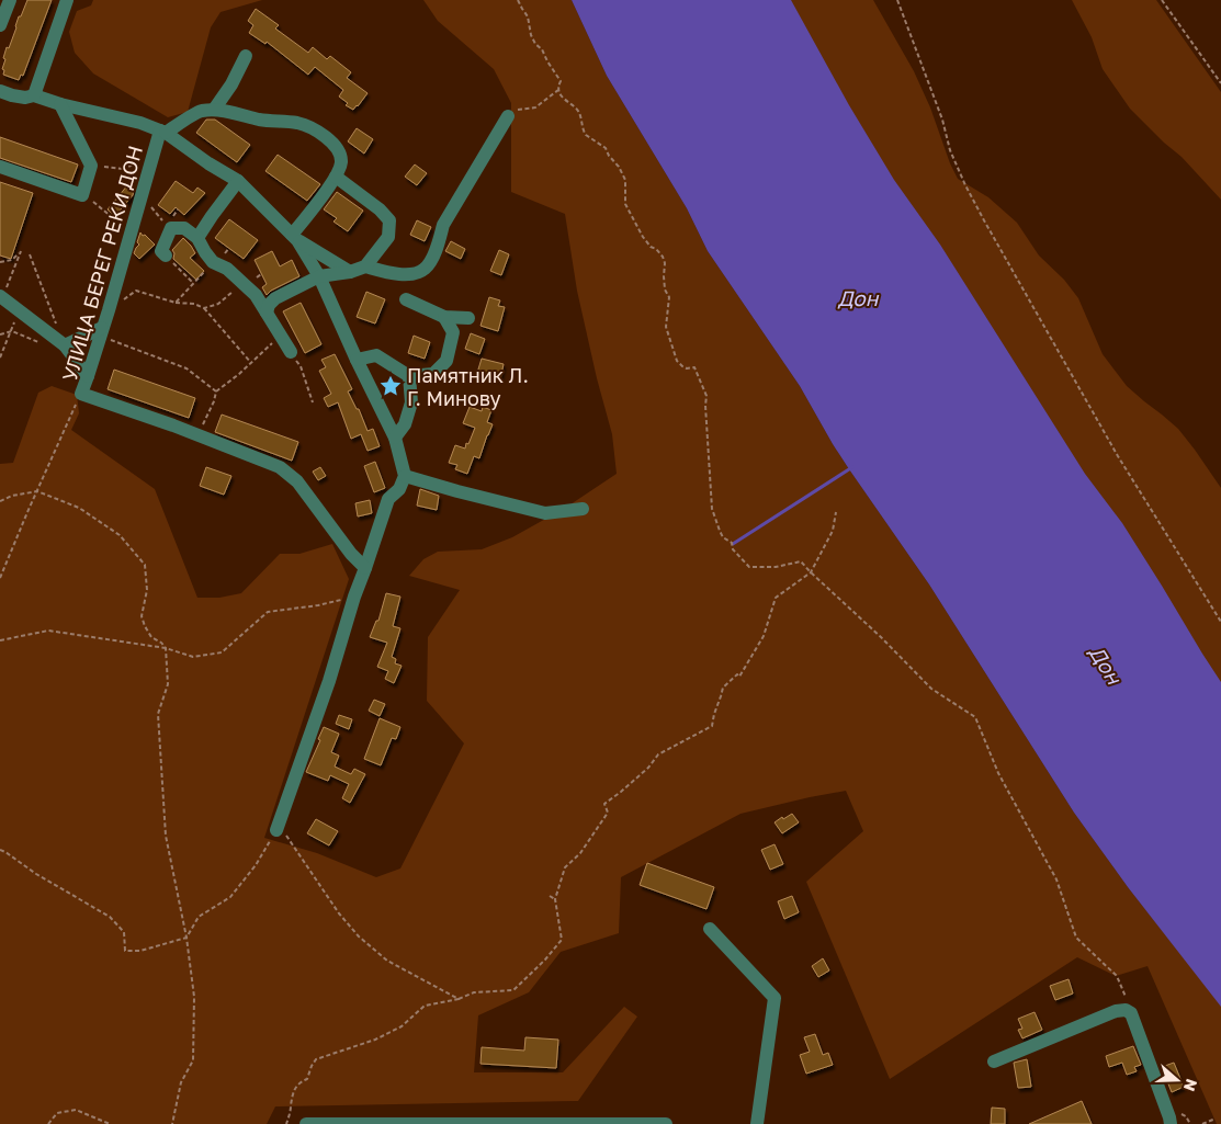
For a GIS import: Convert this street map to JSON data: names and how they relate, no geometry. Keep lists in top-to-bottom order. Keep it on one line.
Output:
{"streets":{"street":["УЛИЦА БЕРЕГ РЕКИ ДОН"]},"water":["Дон"],"places":{"place":["Памятник Л. Г. Минову"]},"north":"right"}
